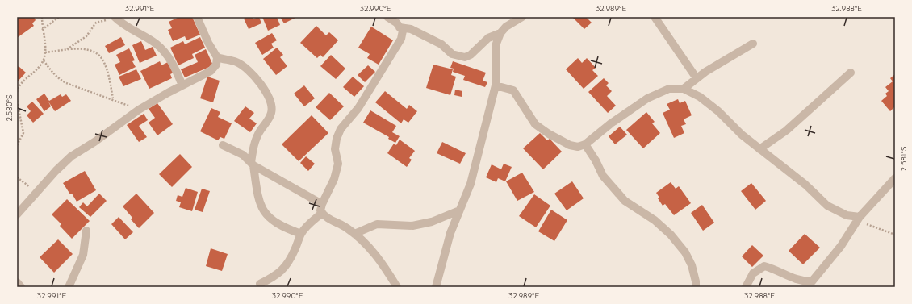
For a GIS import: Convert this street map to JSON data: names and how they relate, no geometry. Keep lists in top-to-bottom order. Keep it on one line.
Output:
{"coordinates":["32.991°E","32.990°E","32.989°E","32.988°E","2.580°S","2.581°S"]}
